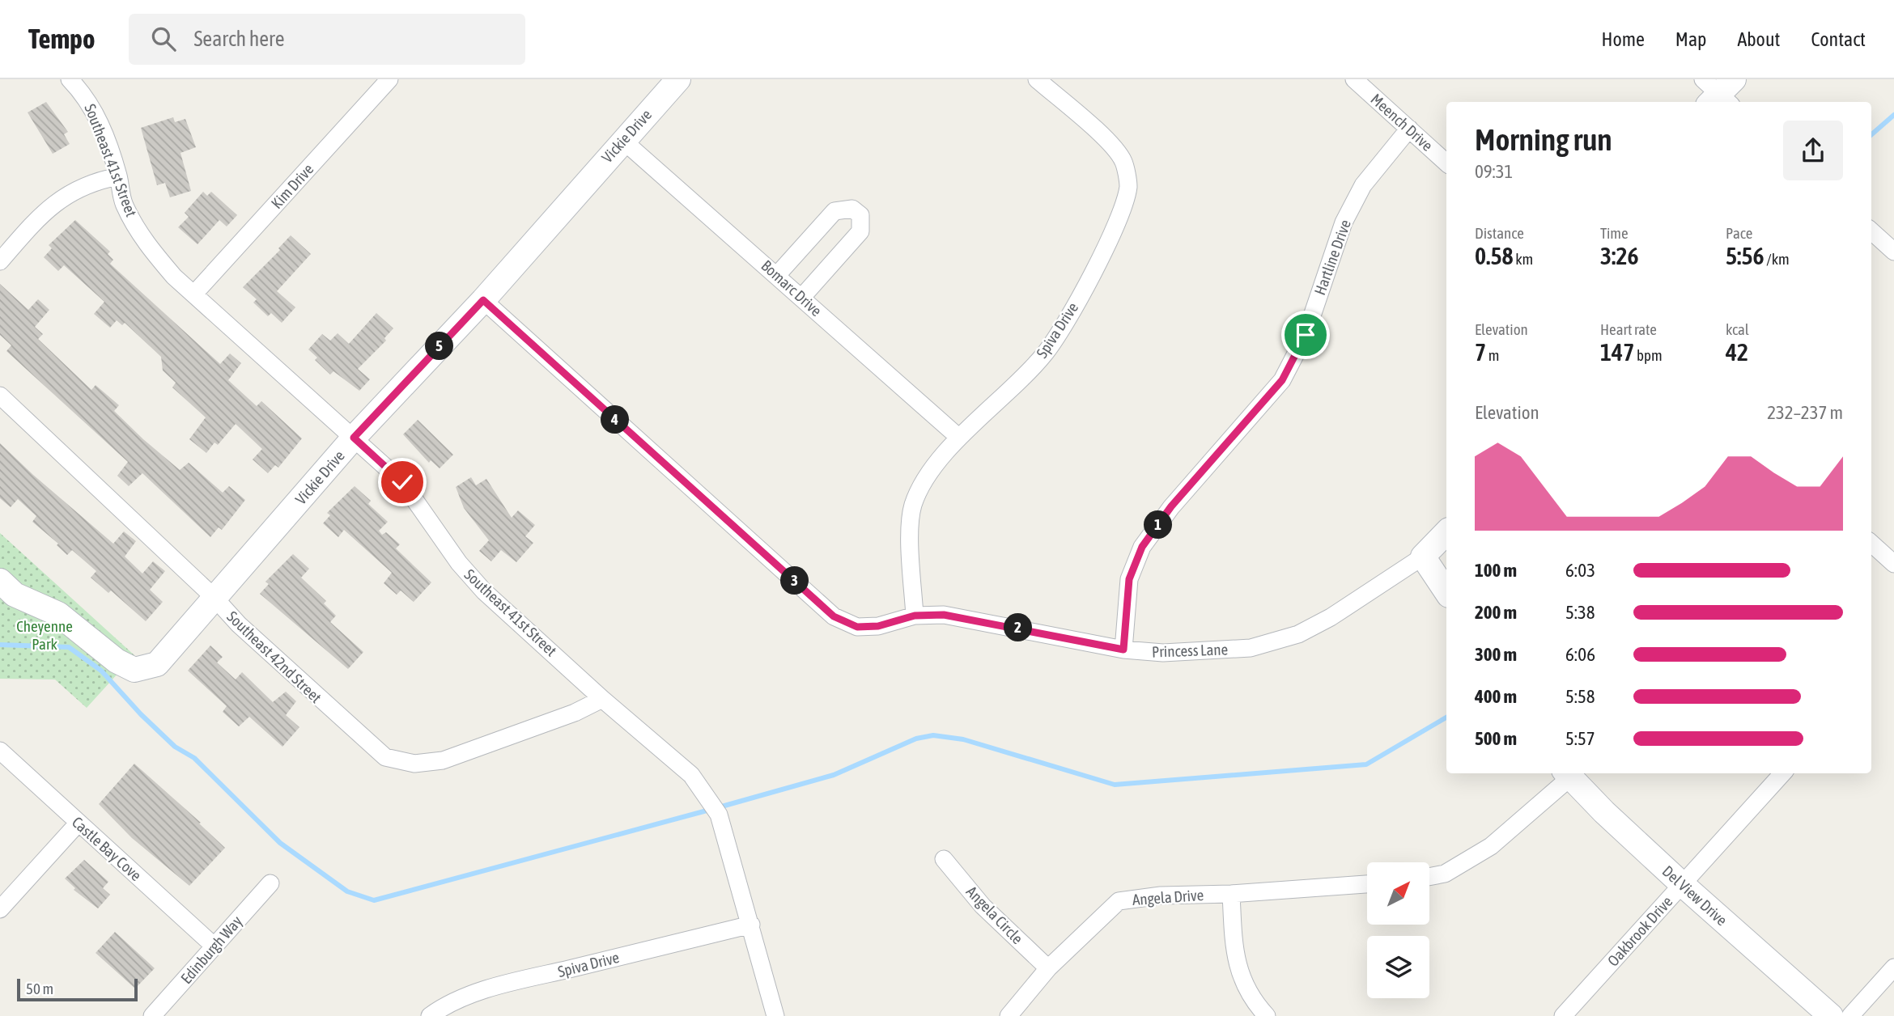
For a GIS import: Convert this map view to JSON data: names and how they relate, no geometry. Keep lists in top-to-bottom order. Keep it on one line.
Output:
{"streets":{"street":["Meench Drive","Vickie Drive","Southeast 41st Street","Kim Drive","Hartline Drive","Bomarc Drive","Spiva Drive","Princess Lane","Southeast 42nd Street","Castle Bay Cove","Del View Drive","Angela Drive","Angela Circle","Oakbrook Drive","Edinburgh Way"]},"crossings":[["Meench Drive","Hartline Drive"],["Vickie Drive","Southeast 41st Street"],["Vickie Drive","Bomarc Drive"],["Vickie Drive","Princess Lane"],["Vickie Drive","Southeast 42nd Street"],["Southeast 41st Street","Kim Drive"],["Southeast 41st Street","Spiva Drive"],["Southeast 41st Street","Southeast 42nd Street"],["Hartline Drive","Princess Lane"],["Bomarc Drive","Spiva Drive"],["Spiva Drive","Princess Lane"],["Castle Bay Cove","Edinburgh Way"],["Del View Drive","Oakbrook Drive"],["Angela Drive","Angela Circle"]],"parks":["Cheyenne Park"],"scale_bar":"50 m","north":"top right","page":{"header":"Tempo","search":"Search here","nav":["Home","Map","About","Contact"],"heading":["Morning run","09:31"],"stats":[["Distance","0.58 km"],["Time","3:26"],["Pace","5:56 /km"],["Elevation","7 m"],["Heart rate","147 bpm"],["kcal","42"]],"pins":["5","4","1","3","2"],"chart":["Elevation","232–237 m"],"list":[{"name":"100 m","note":"6:03"},{"name":"200 m","note":"5:38"},{"name":"300 m","note":"6:06"},{"name":"400 m","note":"5:58"},{"name":"500 m","note":"5:57"}],"scale":"50 m"}}
